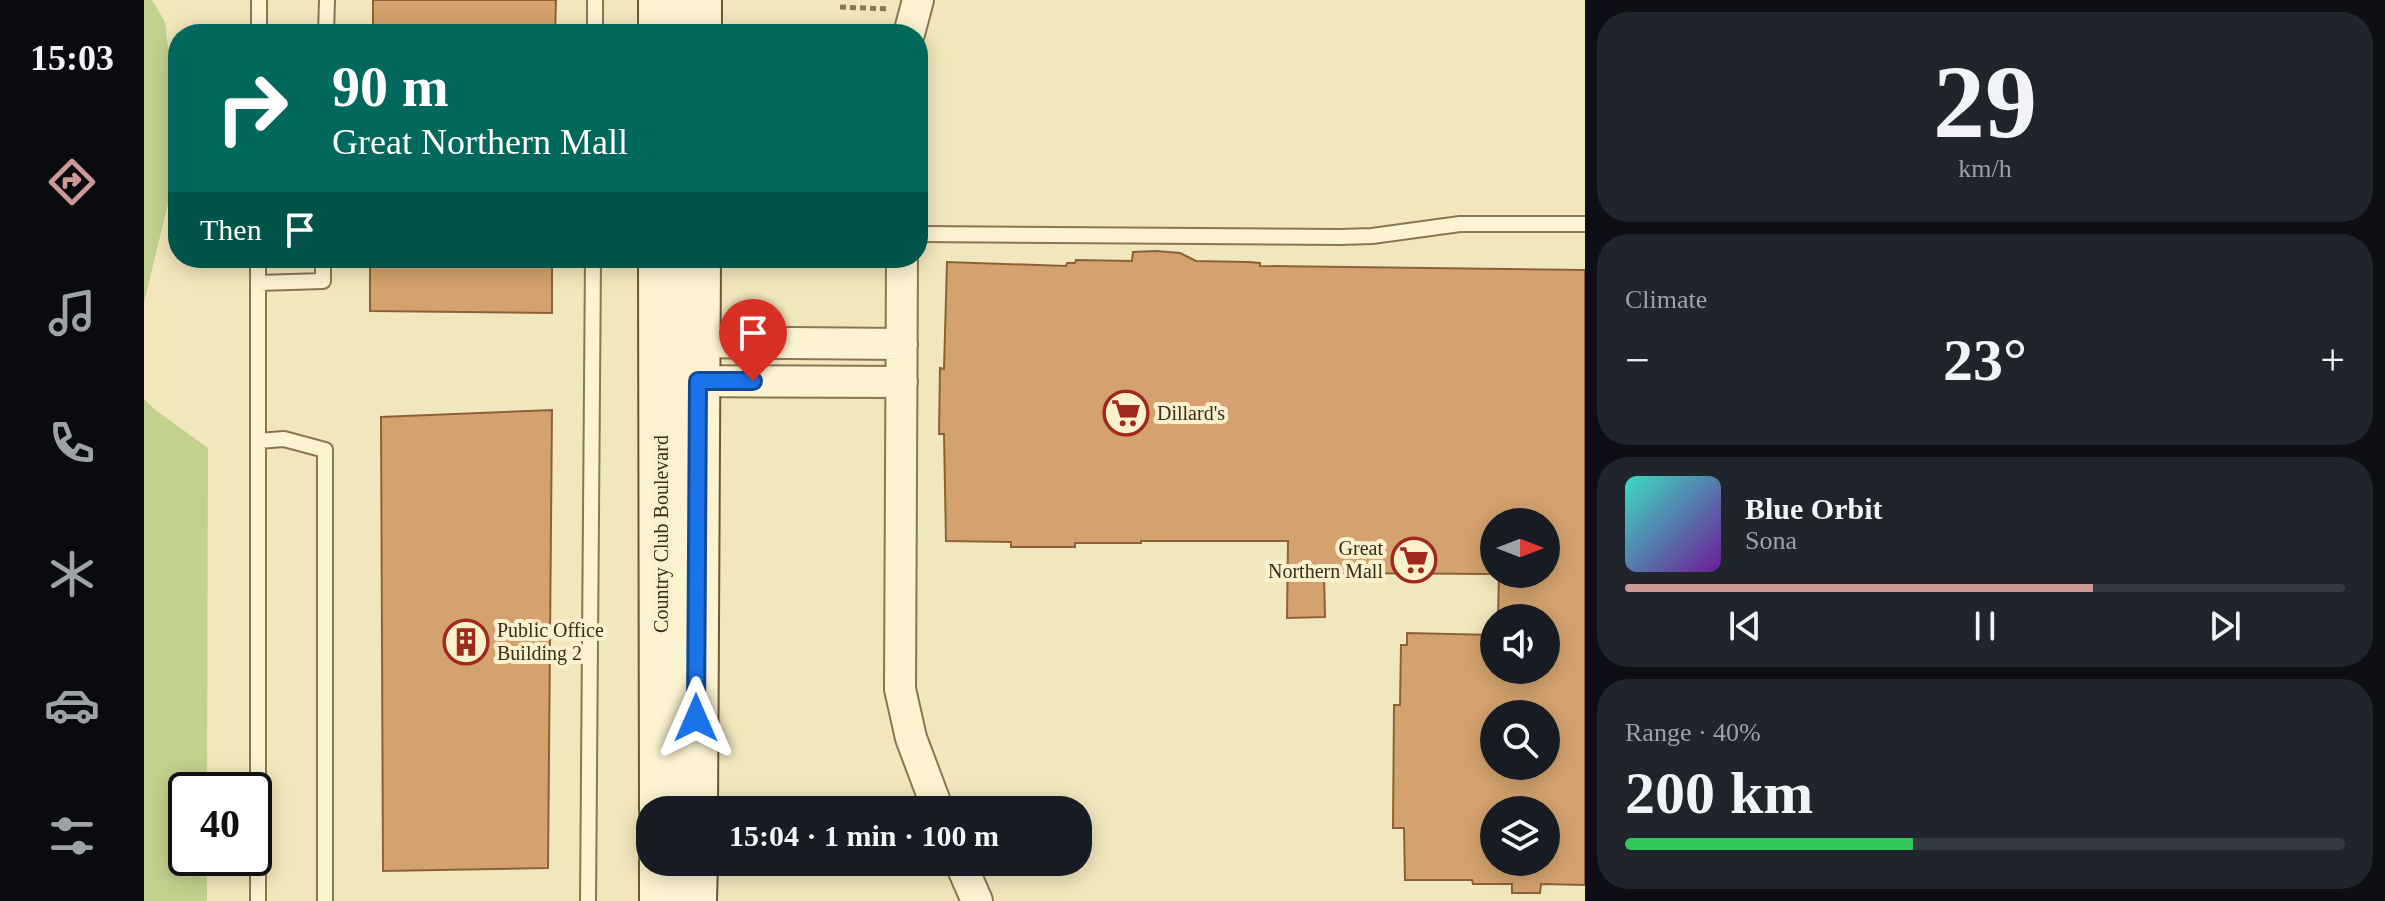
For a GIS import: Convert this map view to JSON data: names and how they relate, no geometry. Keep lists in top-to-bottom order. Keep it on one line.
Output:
{"streets":{"street":["Country Club Boulevard"]},"places":{"supermarket":["Dillard's","Great Northern Mall"],"building":["Public Office Building 2"]},"north":"right","page":{"tabs":"15:03","tile":[["29","km/h"],"Climate",["Range · 40%","200 km"]],"turn":["90 m","Great Northern Mall"],"then":"Then","heat":["−","23°","+"],"song":["Blue Orbit","Sona"],"limit":"40","trip":"15:04 · 1 min · 100 m"}}
